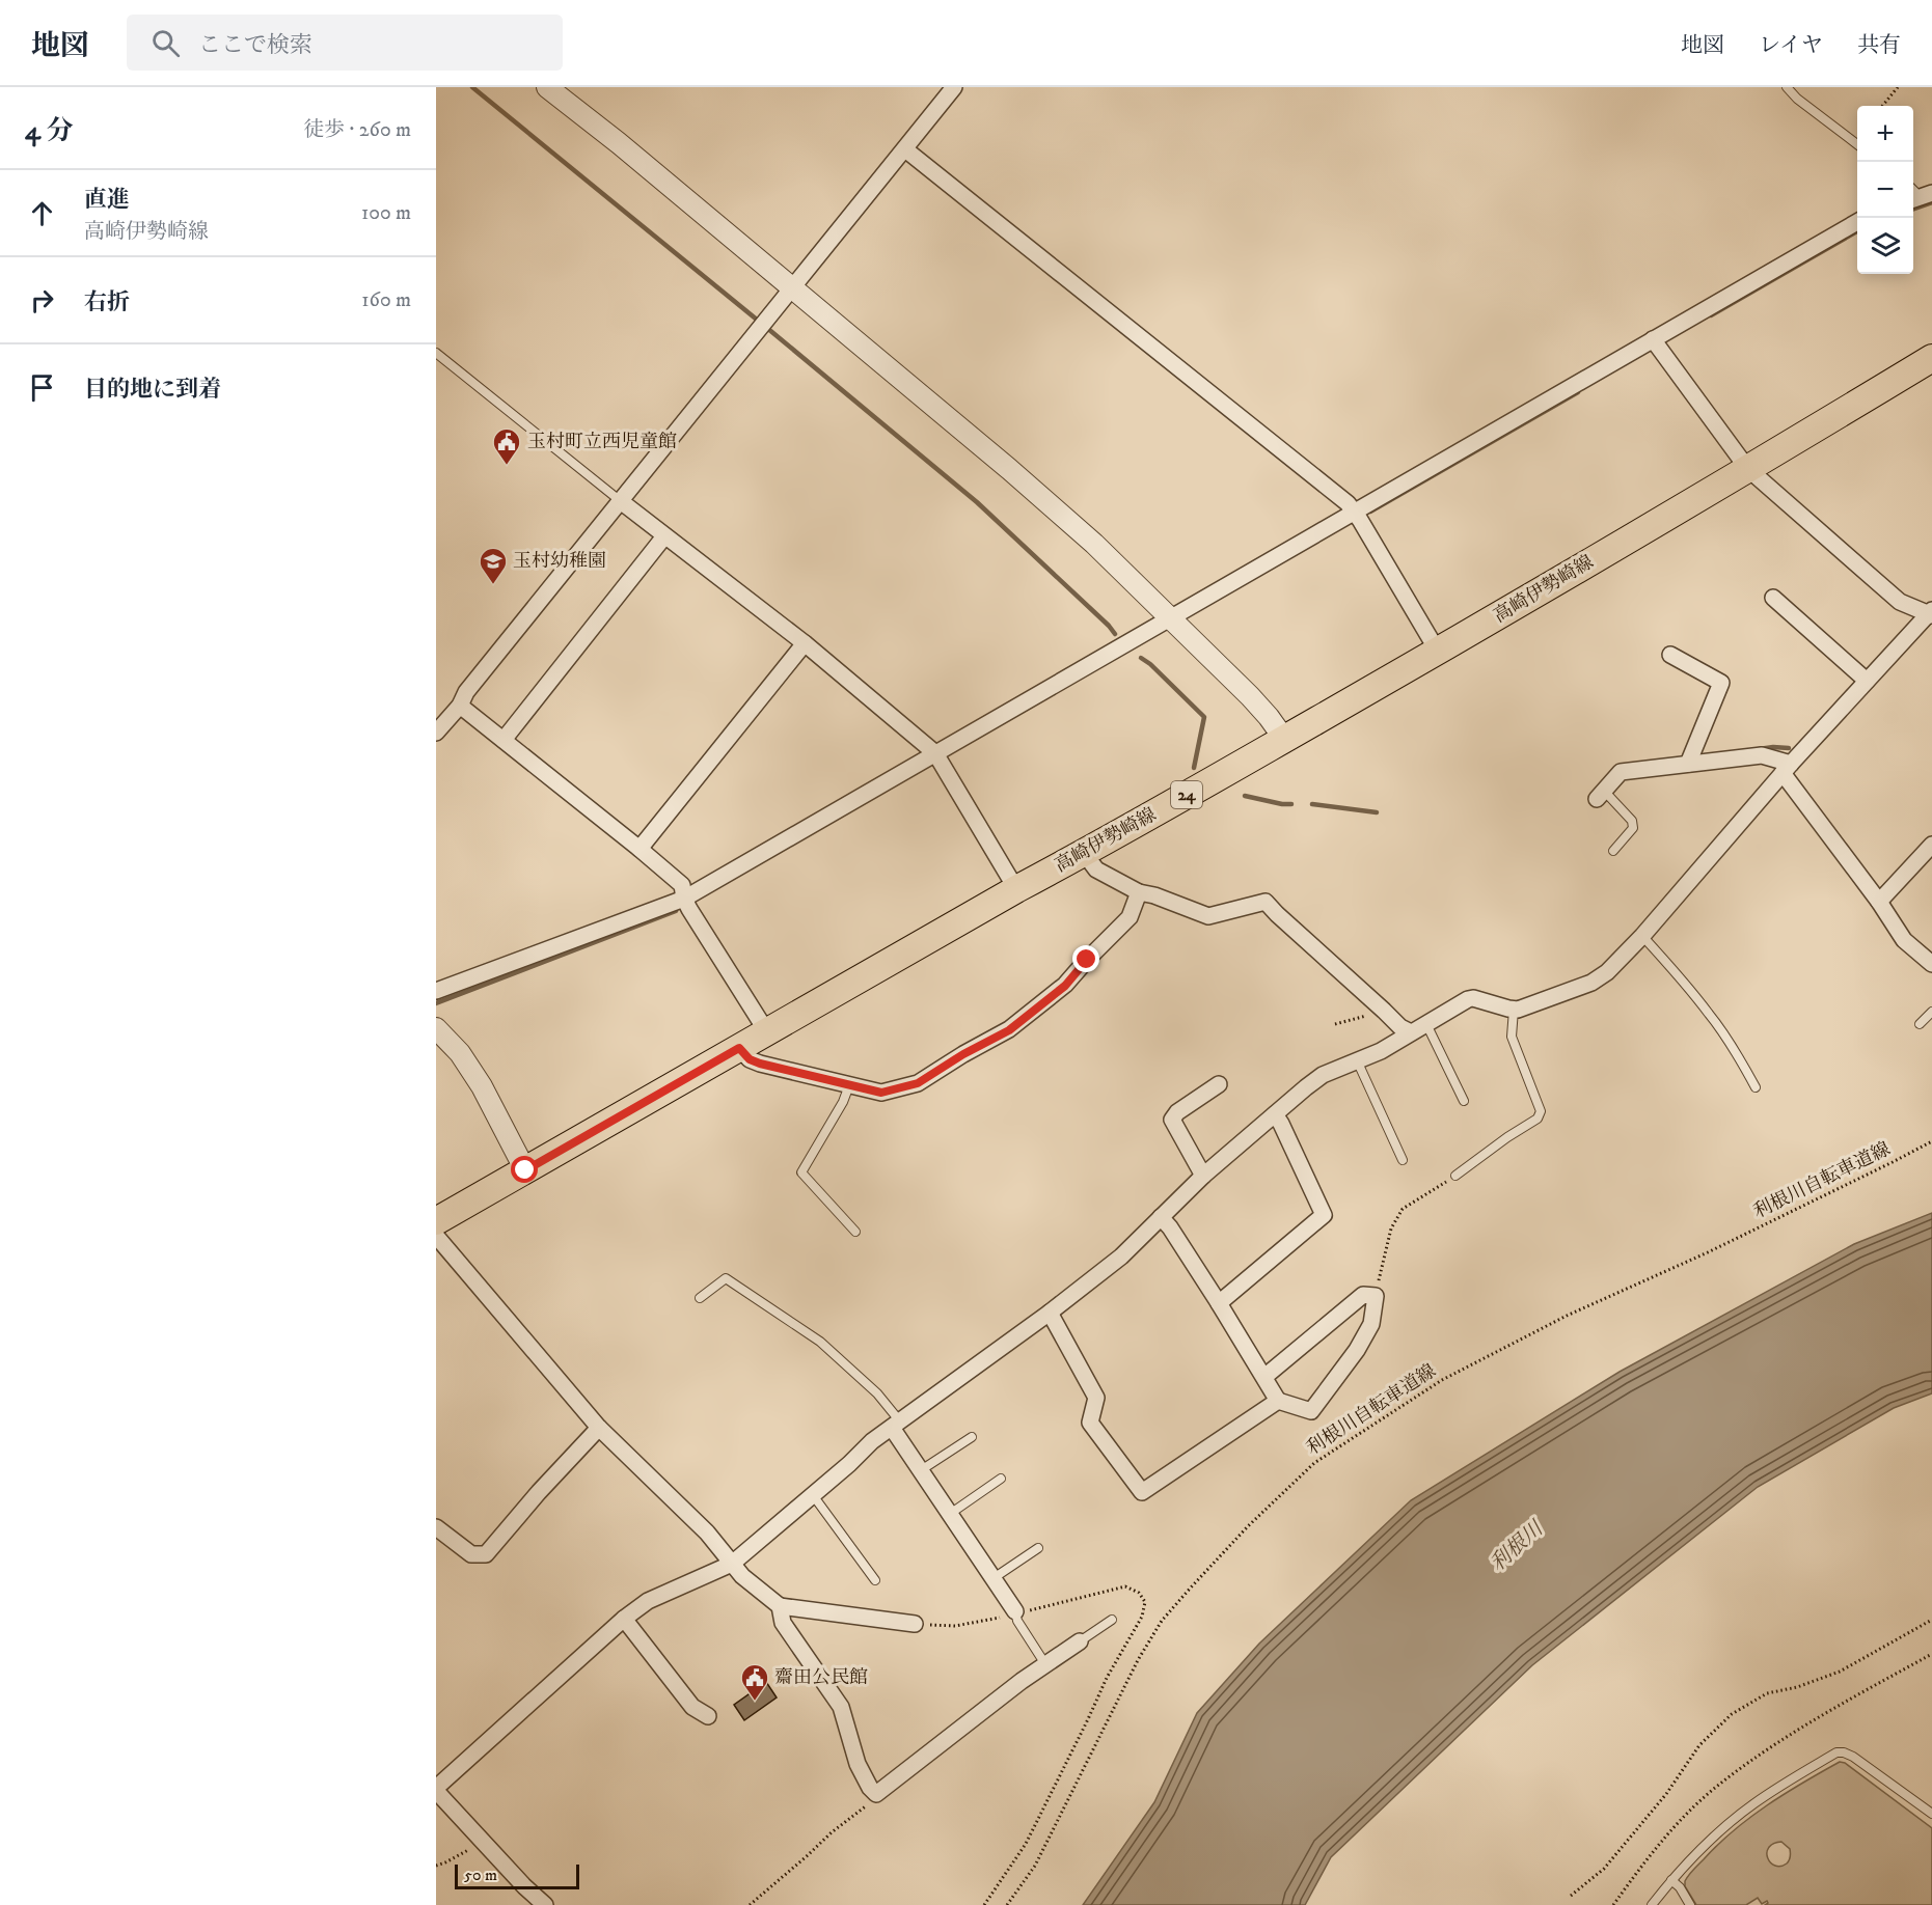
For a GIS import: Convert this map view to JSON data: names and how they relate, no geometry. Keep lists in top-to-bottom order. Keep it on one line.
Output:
{"streets":{"main road":["高崎伊勢崎線","24"],"path":["利根川自転車道線"]},"water":["利根川"],"places":{"public building":["玉村町立西児童館","齋田公民館"],"school or university":["玉村幼稚園"]},"scale_bar":"50 m","page":{"header":"地図","search":"ここで検索","nav":["地図","レイヤ","共有"],"heading":["4 分","徒歩 · 260 m"],"map_buttons":["+","−"],"list":[["直進","高崎伊勢崎線","100 m"],["右折","160 m"],"目的地に到着"],"scale":"50 m"}}
